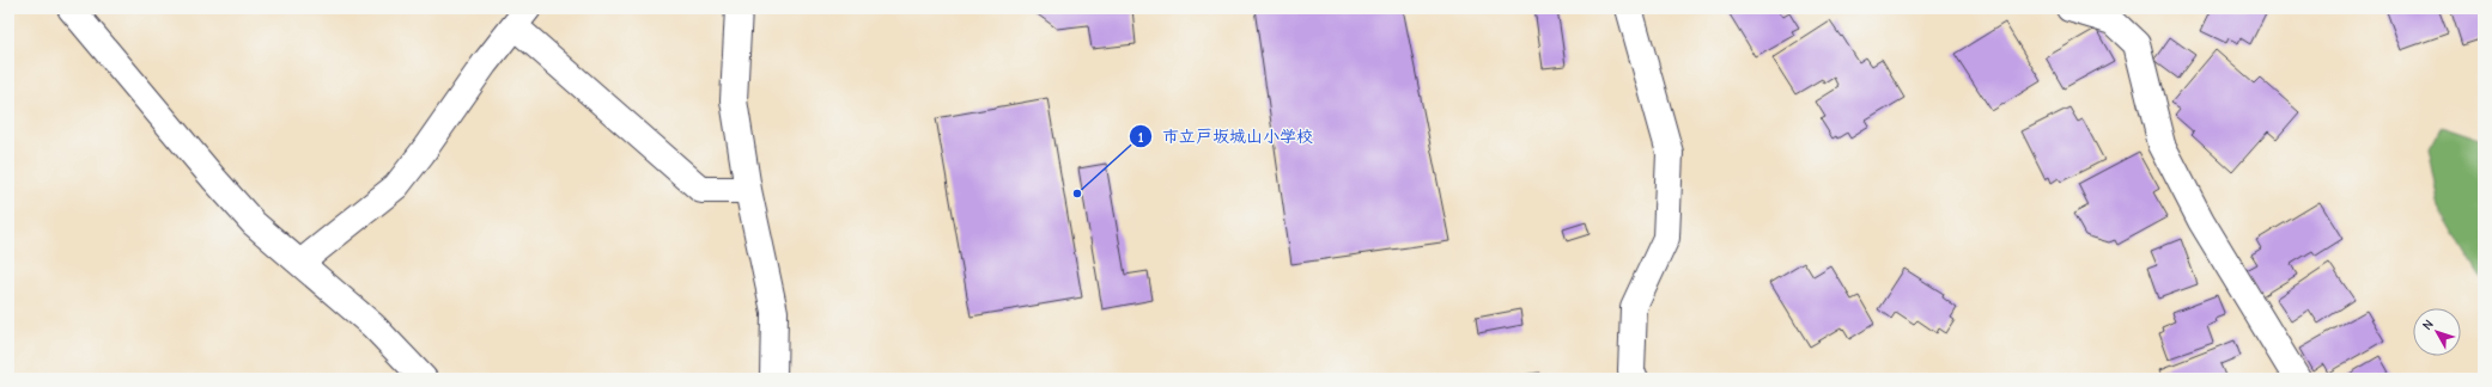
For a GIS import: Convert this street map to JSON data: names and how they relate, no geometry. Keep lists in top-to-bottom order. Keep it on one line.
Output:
{"places":["市立戸坂城山小学校"],"north":"top left"}
